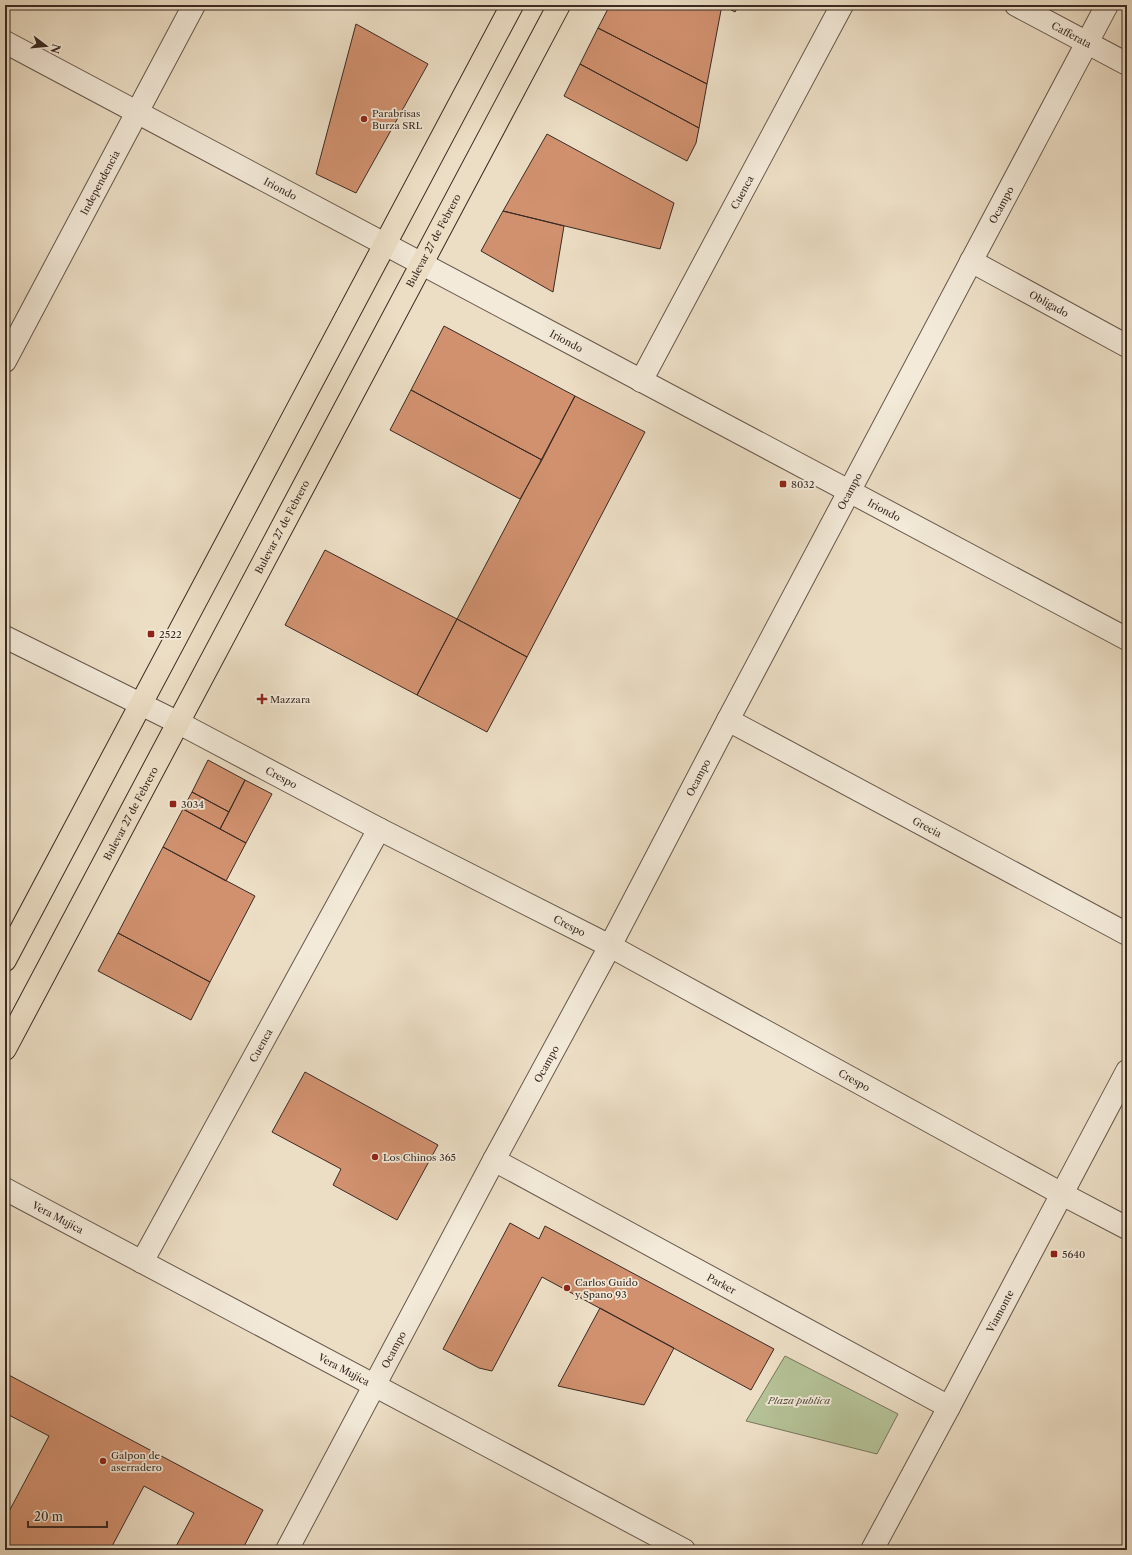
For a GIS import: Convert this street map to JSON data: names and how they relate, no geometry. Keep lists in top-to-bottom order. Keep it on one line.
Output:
{"streets":{"main road":["Bulevar 27 de Febrero"],"street":["Cafferata","Independencia","Iriondo","Cuenca","Ocampo","Obligado","Crespo","Grecia","Vera Mujíca","Parker","Viamonte"]},"crossings":[["Cafferata","Ocampo"],["Independencia","Iriondo"],["Iriondo","Cuenca"],["Iriondo","Ocampo"],["Iriondo","Bulevar 27 de Febrero"],["Cuenca","Crespo"],["Cuenca","Vera Mujíca"],["Ocampo","Obligado"],["Ocampo","Crespo"],["Ocampo","Grecia"],["Ocampo","Vera Mujíca"],["Ocampo","Parker"],["Bulevar 27 de Febrero","Crespo"],["Crespo","Viamonte"],["Parker","Viamonte"]],"parks":["Plaza publica"],"places":{"other":["Parabrisas Burza SRL","Los Chinos 365","Carlos Guido y Spano 93","Galpon de aserradero"],"transit":["8032","2522","3034","5640"],"health":["Mazzara"]},"scale_bar":"20 m","north":"right"}
